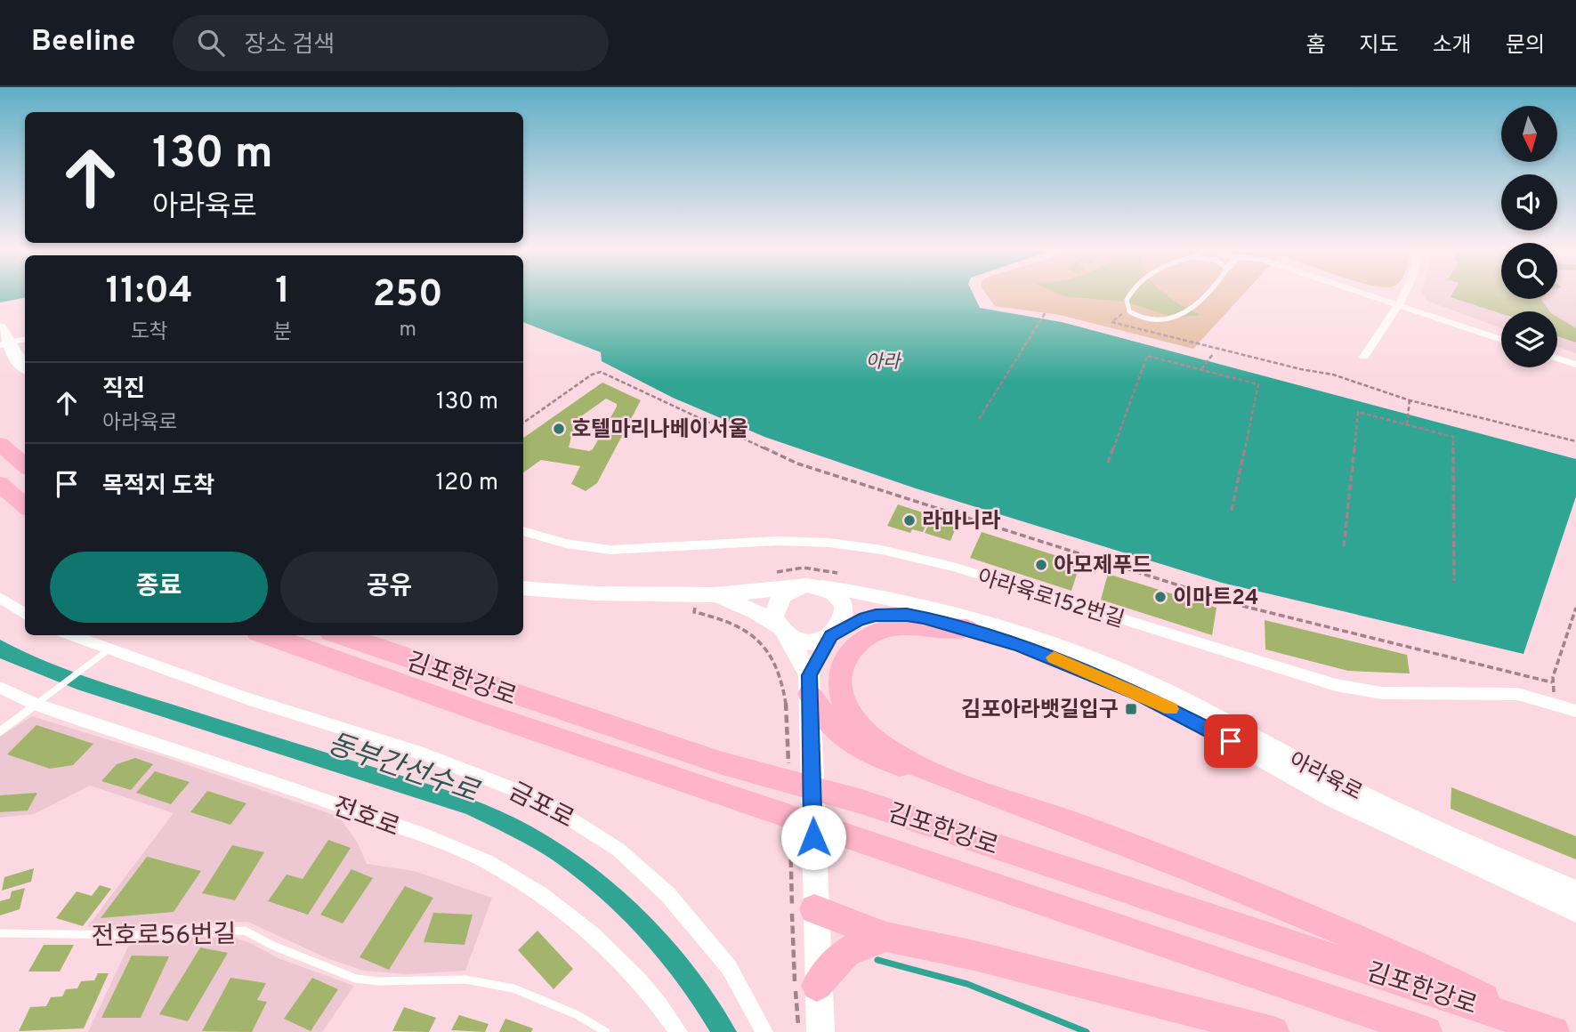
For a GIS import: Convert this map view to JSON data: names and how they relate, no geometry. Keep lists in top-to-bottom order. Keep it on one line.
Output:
{"streets":{"highway":["김포한강로"],"street":["아라육로152번길","아라육로","금포로","전호로"],"lane":["전호로56번길"]},"water":["아라","동부간선수로"],"places":{"other":["호텔마리나베이서울","라마니라","아모제푸드","이마트24"],"transit":["김포아라뱃길입구"]},"north":"bottom","page":{"header":"Beeline","search":"장소 검색","nav":["홈","지도","소개","문의"],"turn":["130 m","아라육로"],"eta":["11:04","도착","1","분","250","m"],"list":[{"name":"직진","note":"아라육로","value":"130 m"},{"name":"목적지 도착","value":"120 m"}],"buttons":["종료","공유"]}}
